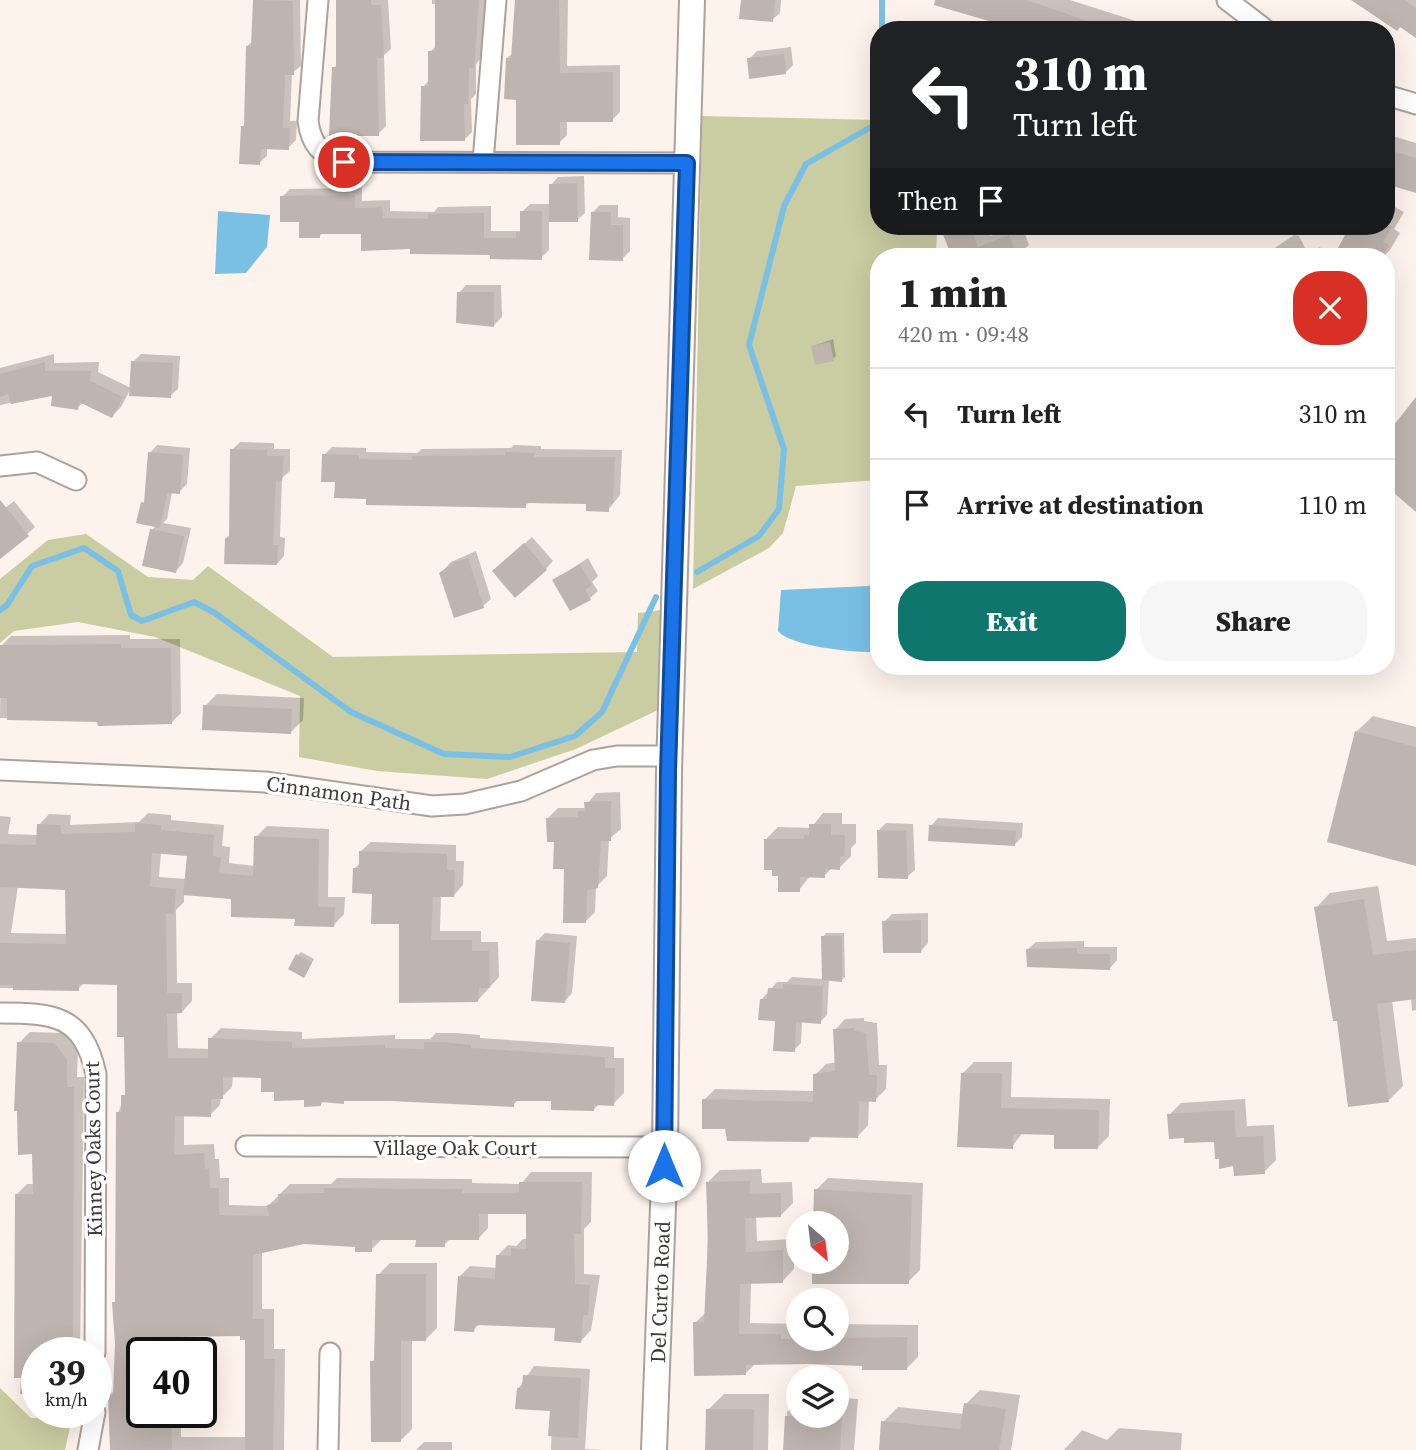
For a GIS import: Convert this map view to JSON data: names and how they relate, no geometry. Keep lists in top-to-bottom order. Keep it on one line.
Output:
{"streets":{"street":["Cinnamon Path","Village Oak Court","Kinney Oaks Court","Del Curto Road"]},"crossings":[["Cinnamon Path","Del Curto Road"],["Village Oak Court","Del Curto Road"]],"north":"bottom right","page":{"turn":["310 m","Turn left"],"then":"Then","heading":["1 min","420 m · 09:48"],"list":[{"name":"Turn left","value":"310 m"},{"name":"Arrive at destination","value":"110 m"}],"buttons":["Exit","Share"],"speed":"39 km/h","limit":"40"}}
